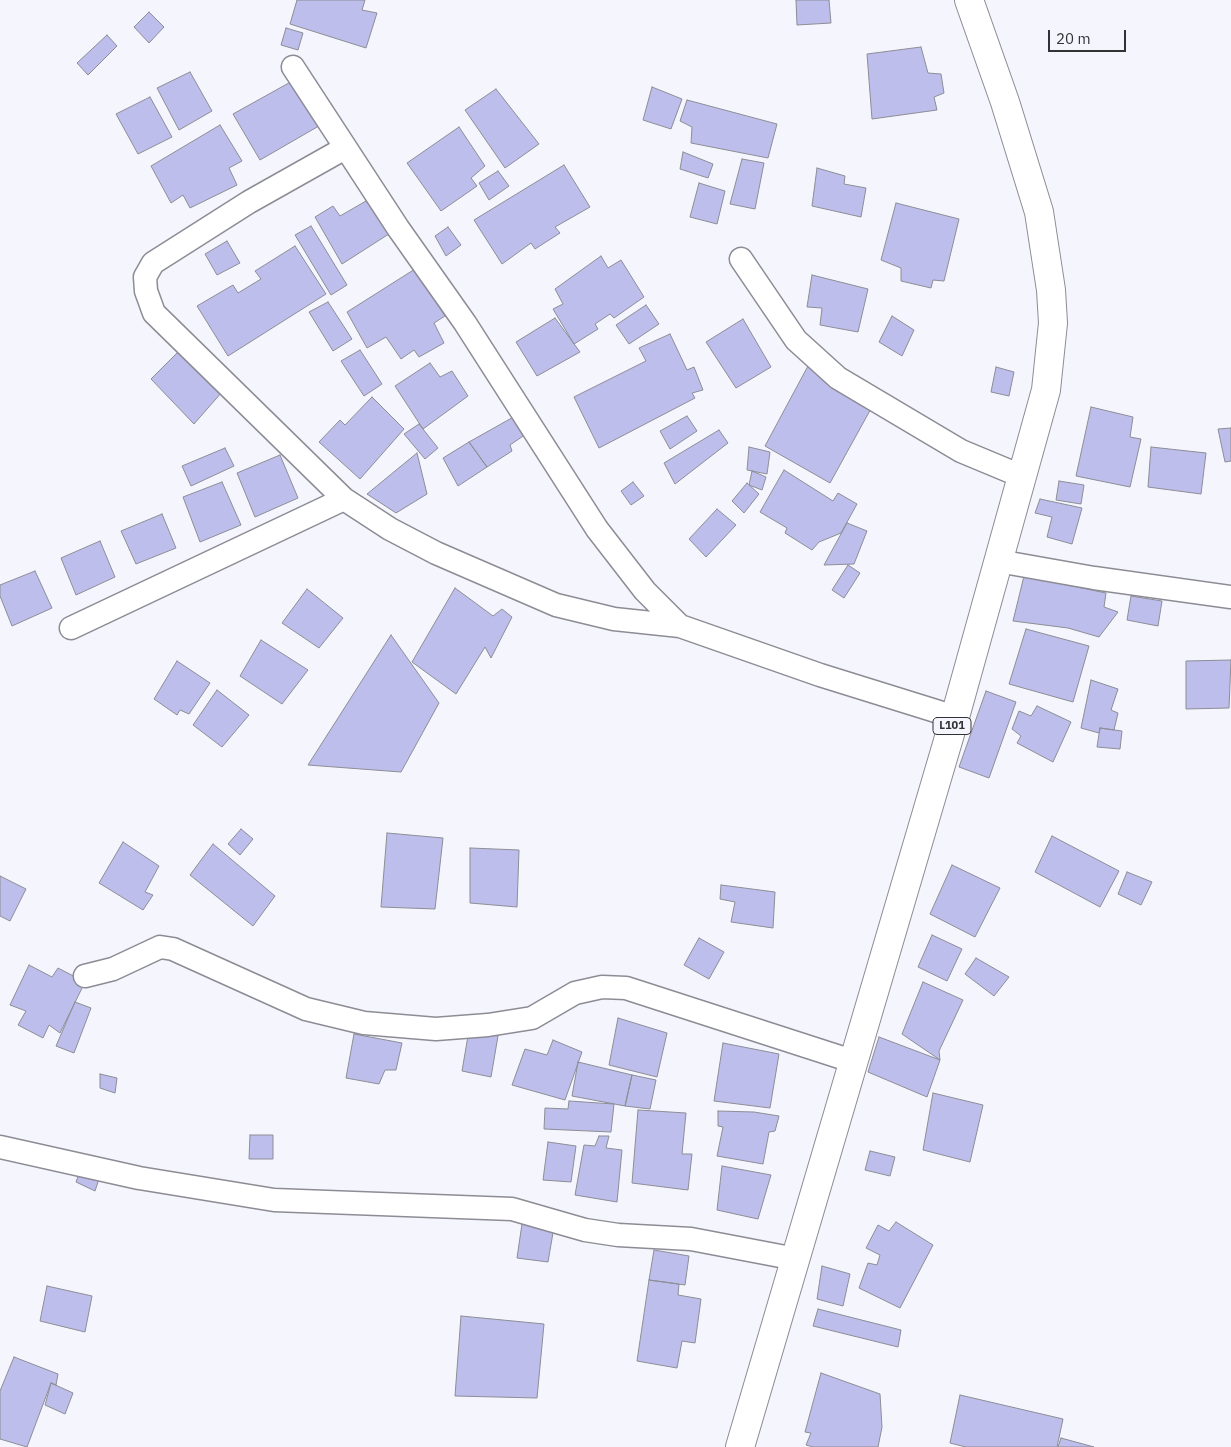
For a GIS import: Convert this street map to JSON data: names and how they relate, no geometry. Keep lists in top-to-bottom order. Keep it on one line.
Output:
{"streets":{"main road":["L101"]},"scale_bar":"20 m"}
